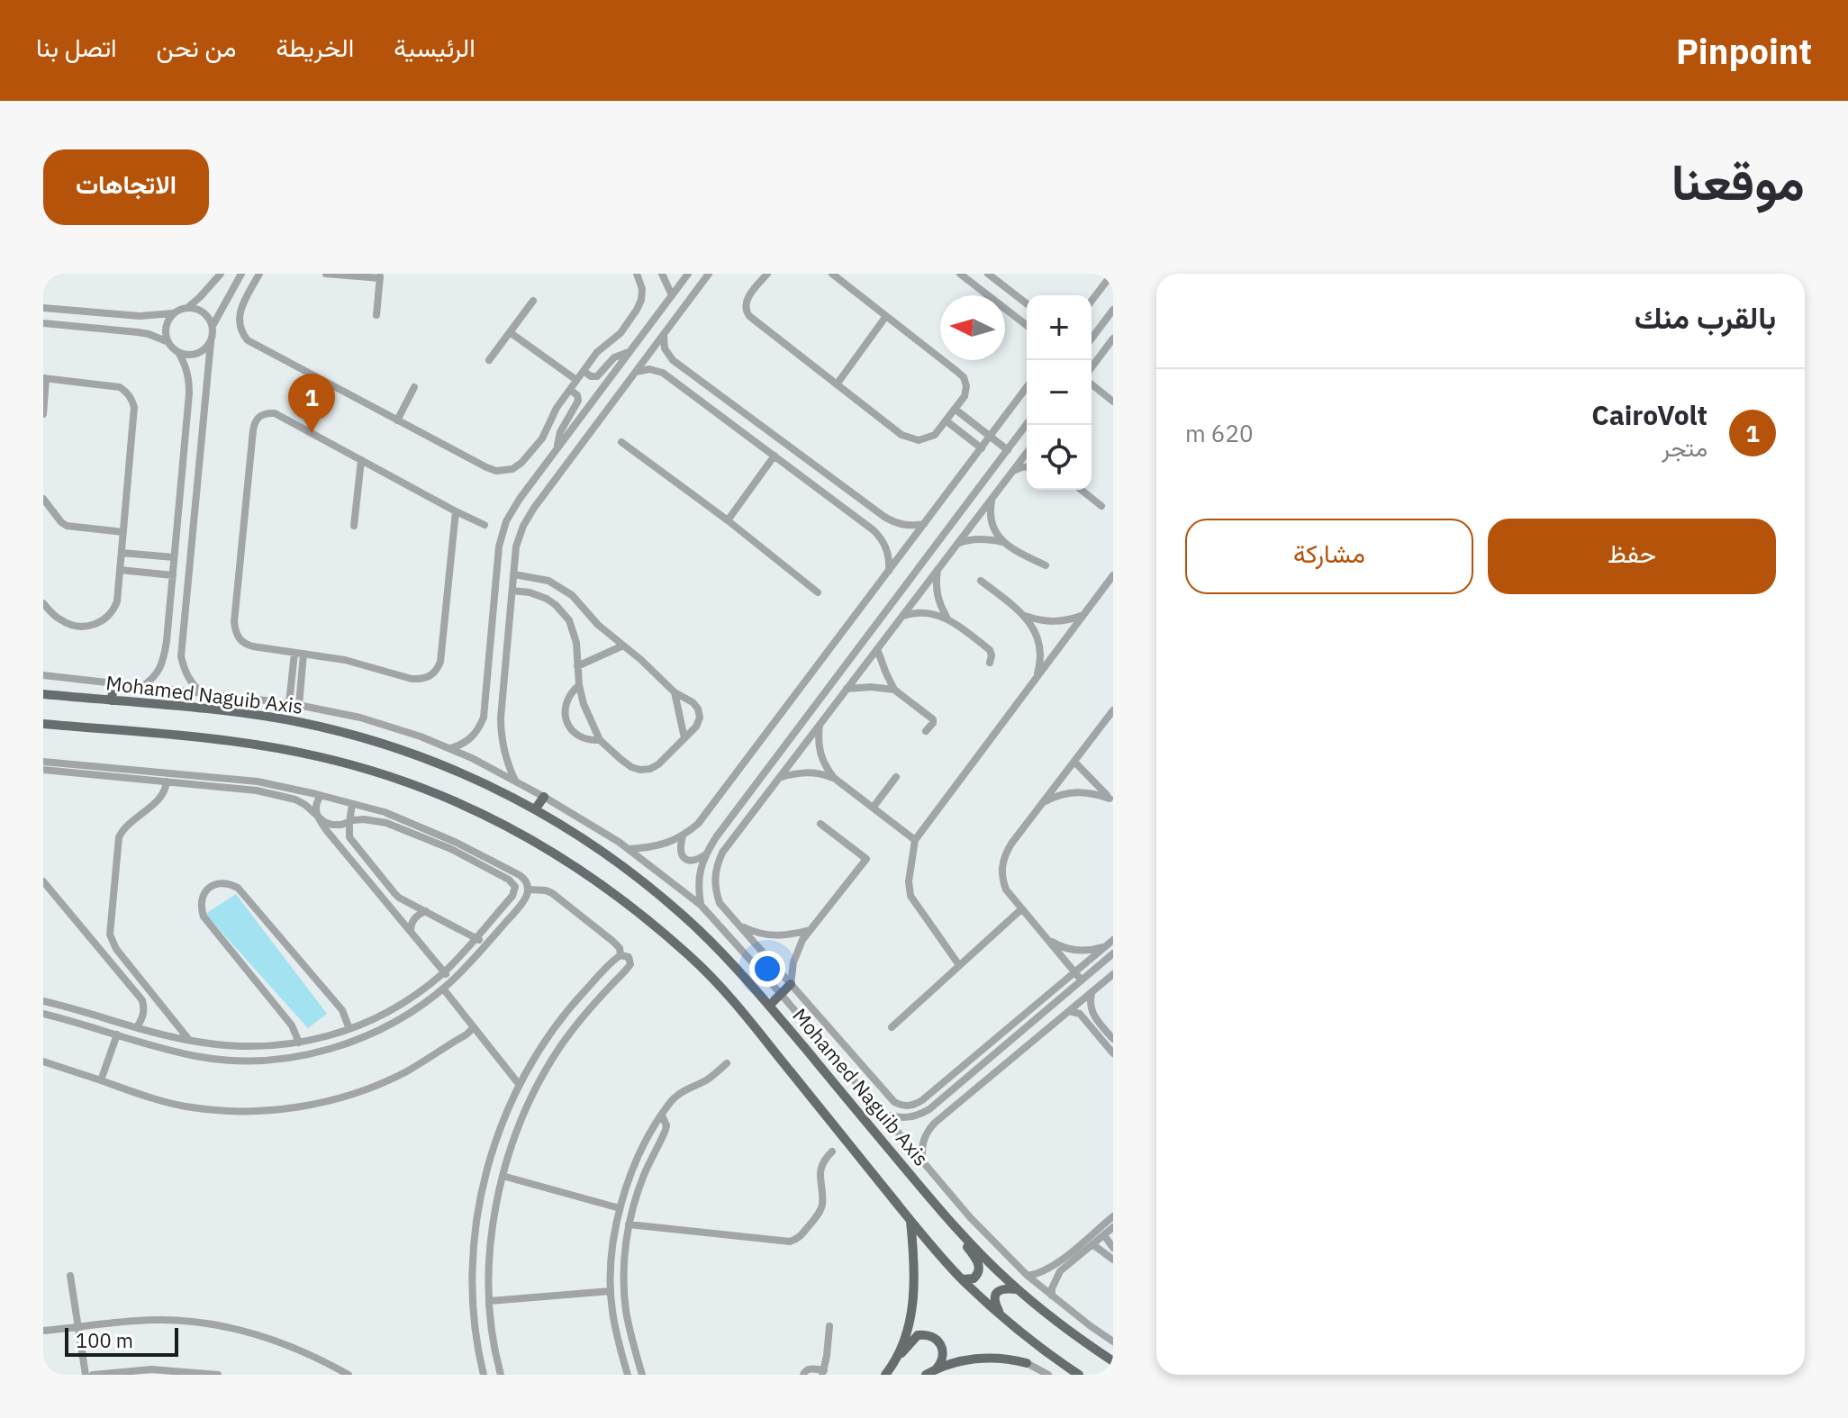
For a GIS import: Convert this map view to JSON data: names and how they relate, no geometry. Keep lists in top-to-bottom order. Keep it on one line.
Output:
{"streets":{"main road":["Mohamed Naguib Axis"]},"scale_bar":"100 m","north":"left","page":{"header":"Pinpoint","nav":["الرئيسية","الخريطة","من نحن","اتصل بنا"],"title":"موقعنا","buttons":["الاتجاهات",["حفظ","مشاركة"]],"heading":"بالقرب منك","map_buttons":["+","−"],"list":[{"mark":"1","name":"CairoVolt","note":"متجر","value":"620 m"}],"pins":"1","scale":"100 m"}}
